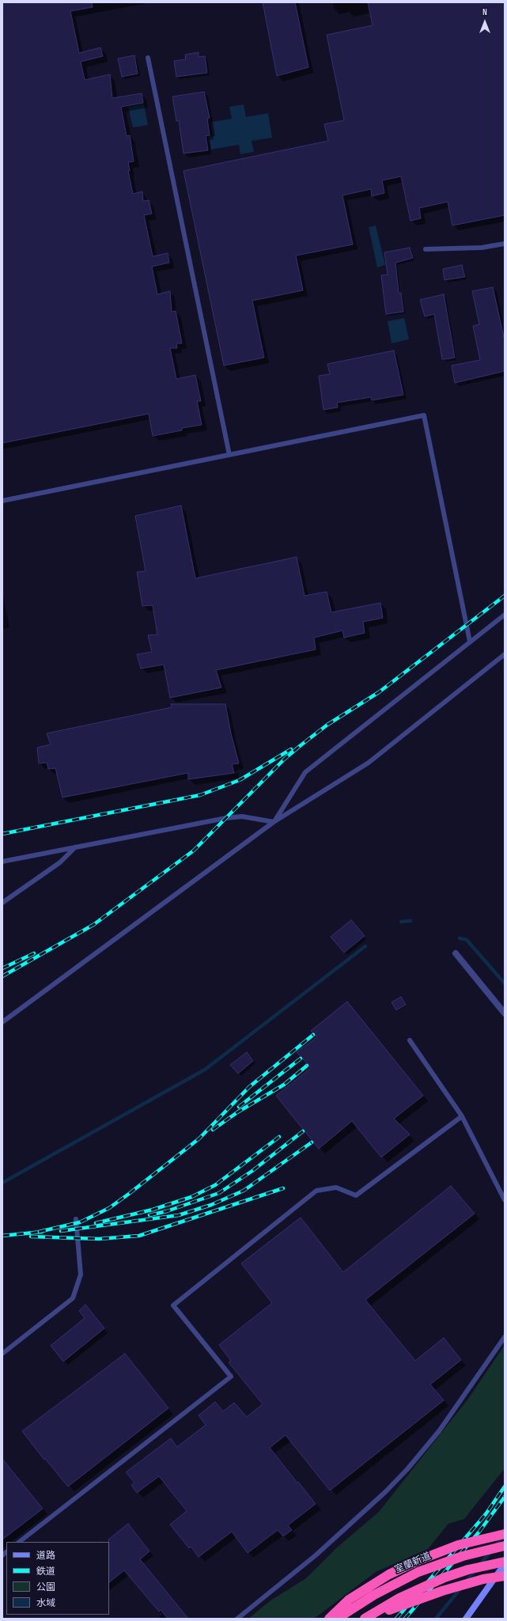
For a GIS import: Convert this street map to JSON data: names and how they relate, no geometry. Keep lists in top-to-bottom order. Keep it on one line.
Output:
{"streets":{"highway":["室蘭新道"]},"legend":["道路","鉄道","公園","水域"],"north":"top"}
